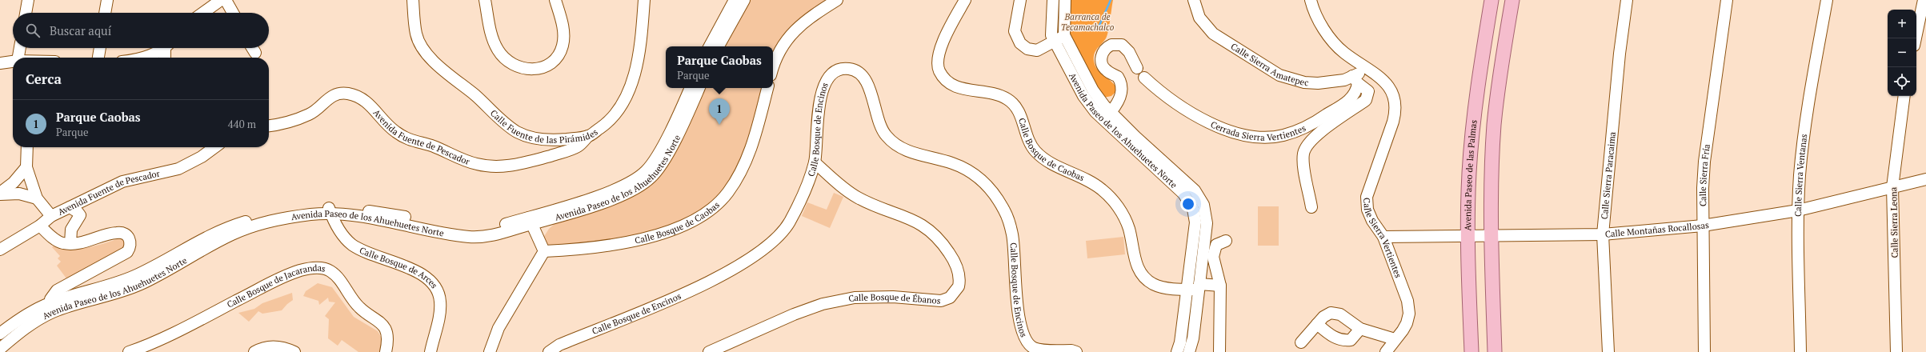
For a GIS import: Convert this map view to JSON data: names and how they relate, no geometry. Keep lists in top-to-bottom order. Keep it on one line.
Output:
{"streets":{"main road":["Avenida Paseo de las Palmas"],"street":["Calle Sierra Amatepec","Calle Fuente de las Pirámides","Cerrada Sierra Vertientes","Calle Bosque de Encinos","Avenida Paseo de los Ahuehuetes Norte","Avenida Fuente de Pescador","Calle Bosque de Caobas","Calle Sierra Fría","Calle Sierra Ventanas","Calle Sierra Paracaima","Calle Sierra Leona","Calle Montañas Rocallosas","Calle Sierra Vertientes","Calle Bosque de Arces","Calle Bosque de Jacarandas","Calle Bosque de Ébanos"]},"crossings":[["Calle Sierra Amatepec","Cerrada Sierra Vertientes"],["Calle Sierra Amatepec","Calle Sierra Vertientes"],["Calle Fuente de las Pirámides","Avenida Fuente de Pescador"],["Calle Bosque de Encinos","Calle Bosque de Ébanos"],["Avenida Paseo de los Ahuehuetes Norte","Calle Bosque de Caobas"],["Avenida Paseo de los Ahuehuetes Norte","Calle Bosque de Arces"],["Avenida Paseo de las Palmas","Calle Montañas Rocallosas"],["Calle Sierra Fría","Calle Montañas Rocallosas"],["Calle Sierra Ventanas","Calle Montañas Rocallosas"],["Calle Sierra Paracaima","Calle Montañas Rocallosas"],["Calle Sierra Leona","Calle Montañas Rocallosas"],["Calle Montañas Rocallosas","Calle Sierra Vertientes"]],"parks":["Barranca de Tecamachalco"],"page":{"map_buttons":["+","−"],"search":"Buscar aquí","popup":["Parque Caobas","Parque"],"heading":"Cerca","pins":"1","list":[{"mark":"1","name":"Parque Caobas","note":"Parque","value":"440 m"}]}}
